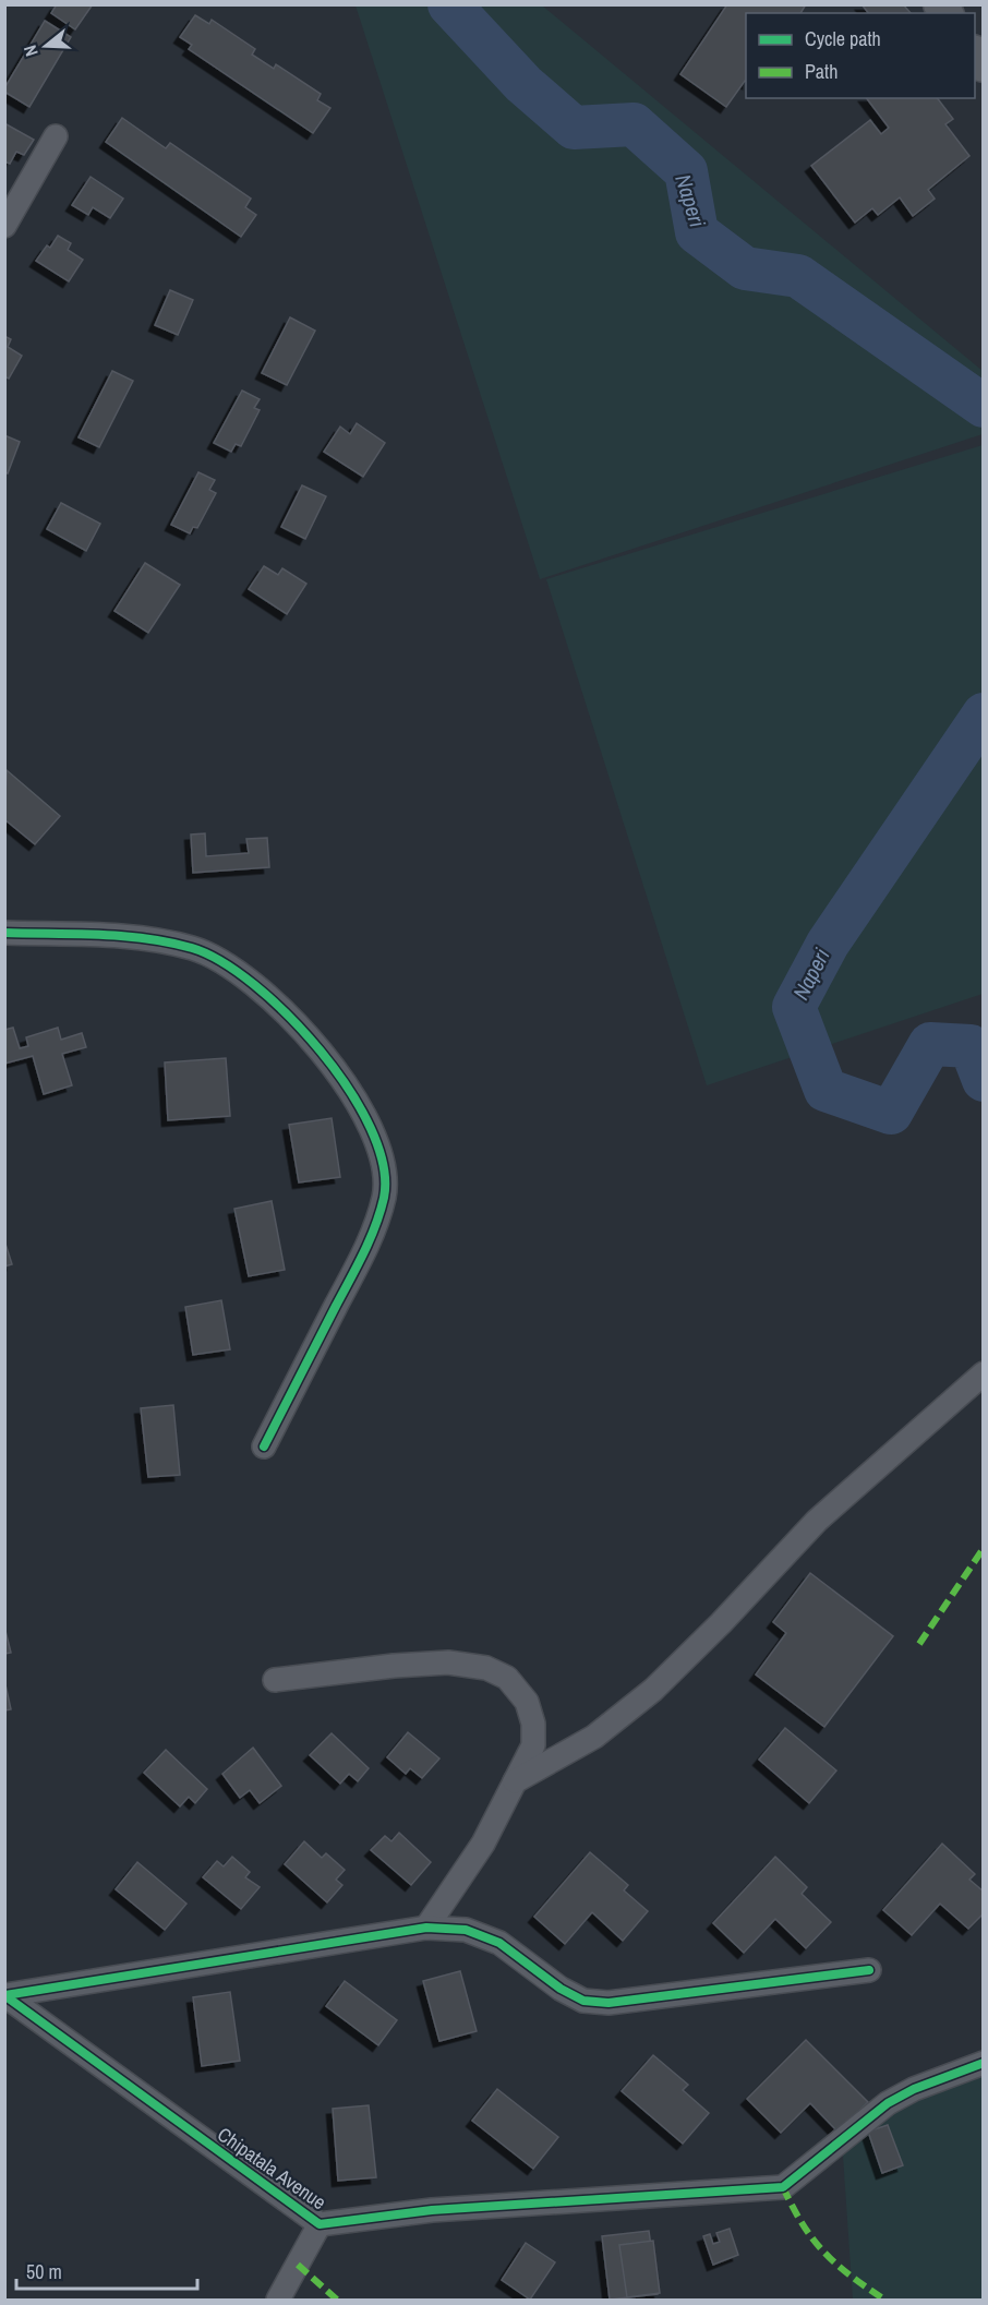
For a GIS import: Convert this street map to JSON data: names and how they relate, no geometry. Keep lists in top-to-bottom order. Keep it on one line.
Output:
{"streets":{"street":["Chipatala Avenue"]},"water":["Naperi"],"legend":["Cycle path","Path"],"scale_bar":"50 m","north":"left"}
